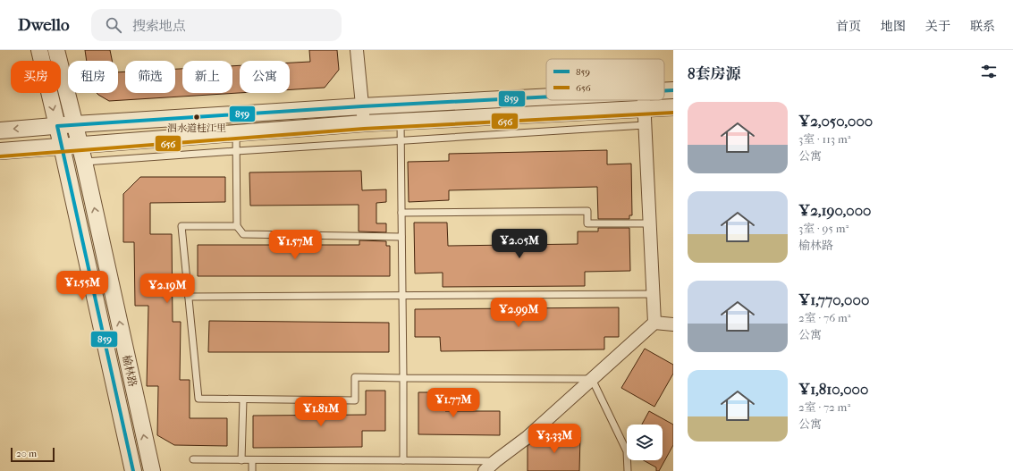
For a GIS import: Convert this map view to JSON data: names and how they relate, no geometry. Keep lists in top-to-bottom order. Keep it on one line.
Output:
{"streets":{"street":["榆林路"]},"places":["泗水道桂江里"],"lines":["transit line 859","transit line 656"],"legend":["859","656"],"scale_bar":"20 m","page":{"header":"Dwello","search":"搜索地点","nav":["首页","地图","关于","联系"],"heading":"8套房源","chip":["买房","租房","筛选","新上","公寓"],"list":[{"name":"¥2,050,000","note":"3室 · 113 m² · 公寓"},{"name":"¥2,190,000","note":"3室 · 95 m² · 榆林路"},{"name":"¥1,770,000","note":"2室 · 76 m² · 公寓"},{"name":"¥1,810,000","note":"2室 · 72 m² · 公寓"}],"price":["¥2.05M","¥1.57M","¥1.55M","¥2.19M","¥2.99M","¥1.77M","¥1.81M","¥3.33M"],"scale":"20 m"}}
